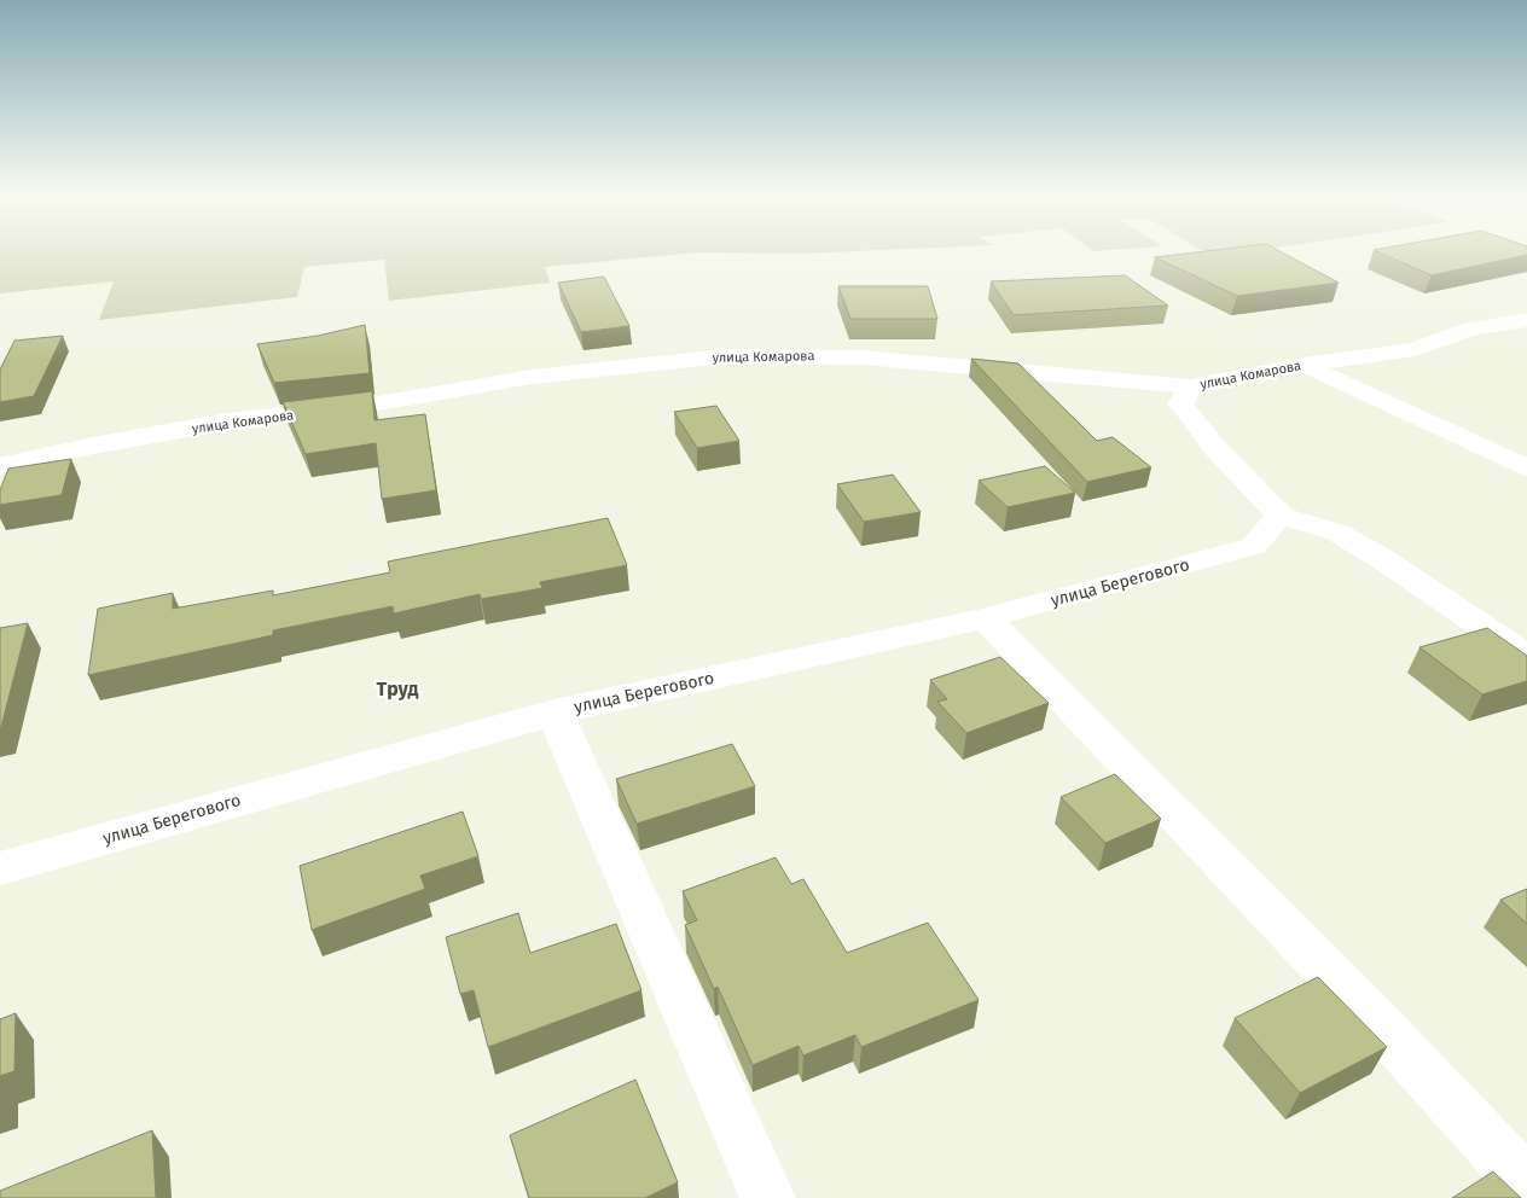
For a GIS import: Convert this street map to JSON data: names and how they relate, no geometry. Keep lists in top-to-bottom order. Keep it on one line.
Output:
{"streets":{"street":["улица Комарова","улица Берегового"]},"districts":["Труд"]}
